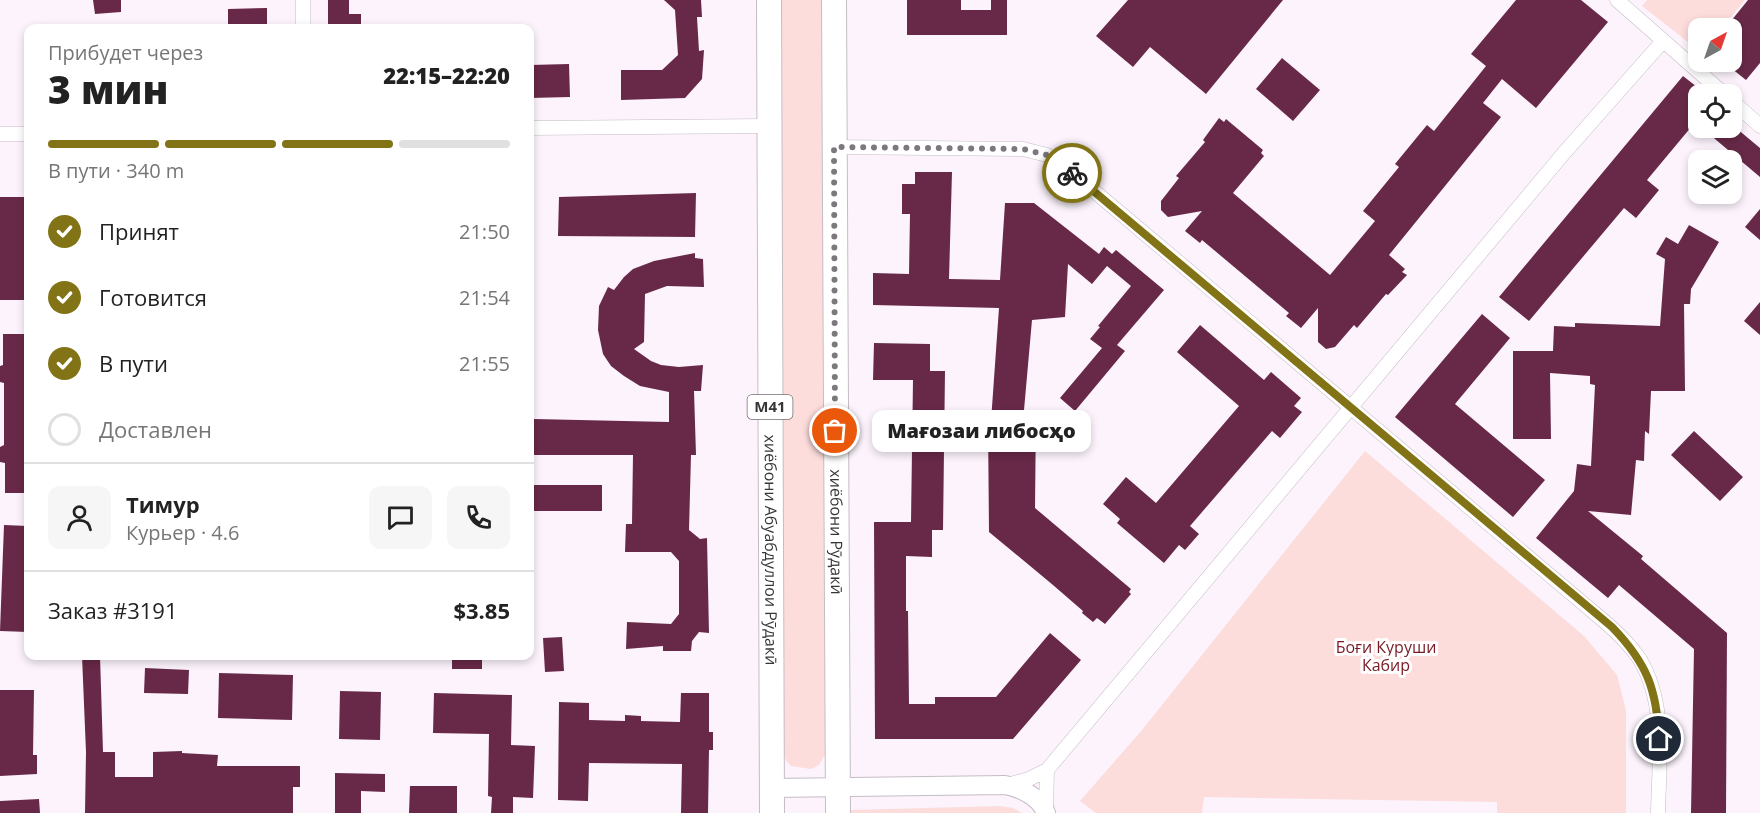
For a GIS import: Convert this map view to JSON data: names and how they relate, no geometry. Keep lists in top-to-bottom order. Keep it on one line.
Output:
{"streets":{"highway":["M41","хиёбони Рӯдакӣ","хиёбони Абуабдуллои Рӯдакӣ"]},"parks":["Боғи Куруши Кабир"],"places":["Мағозаи либосҳо"],"north":"top right","page":{"heading":["3 мин","Прибудет через","22:15–22:20"],"panel":["Тимур","Курьер · 4.6","Заказ #3191","$3.85"],"bar":"В пути · 340 m","list":[["Принят","21:50"],["Готовится","21:54"],["В пути","21:55"],"Доставлен"],"bubble":"Мағозаи либосҳо"}}
